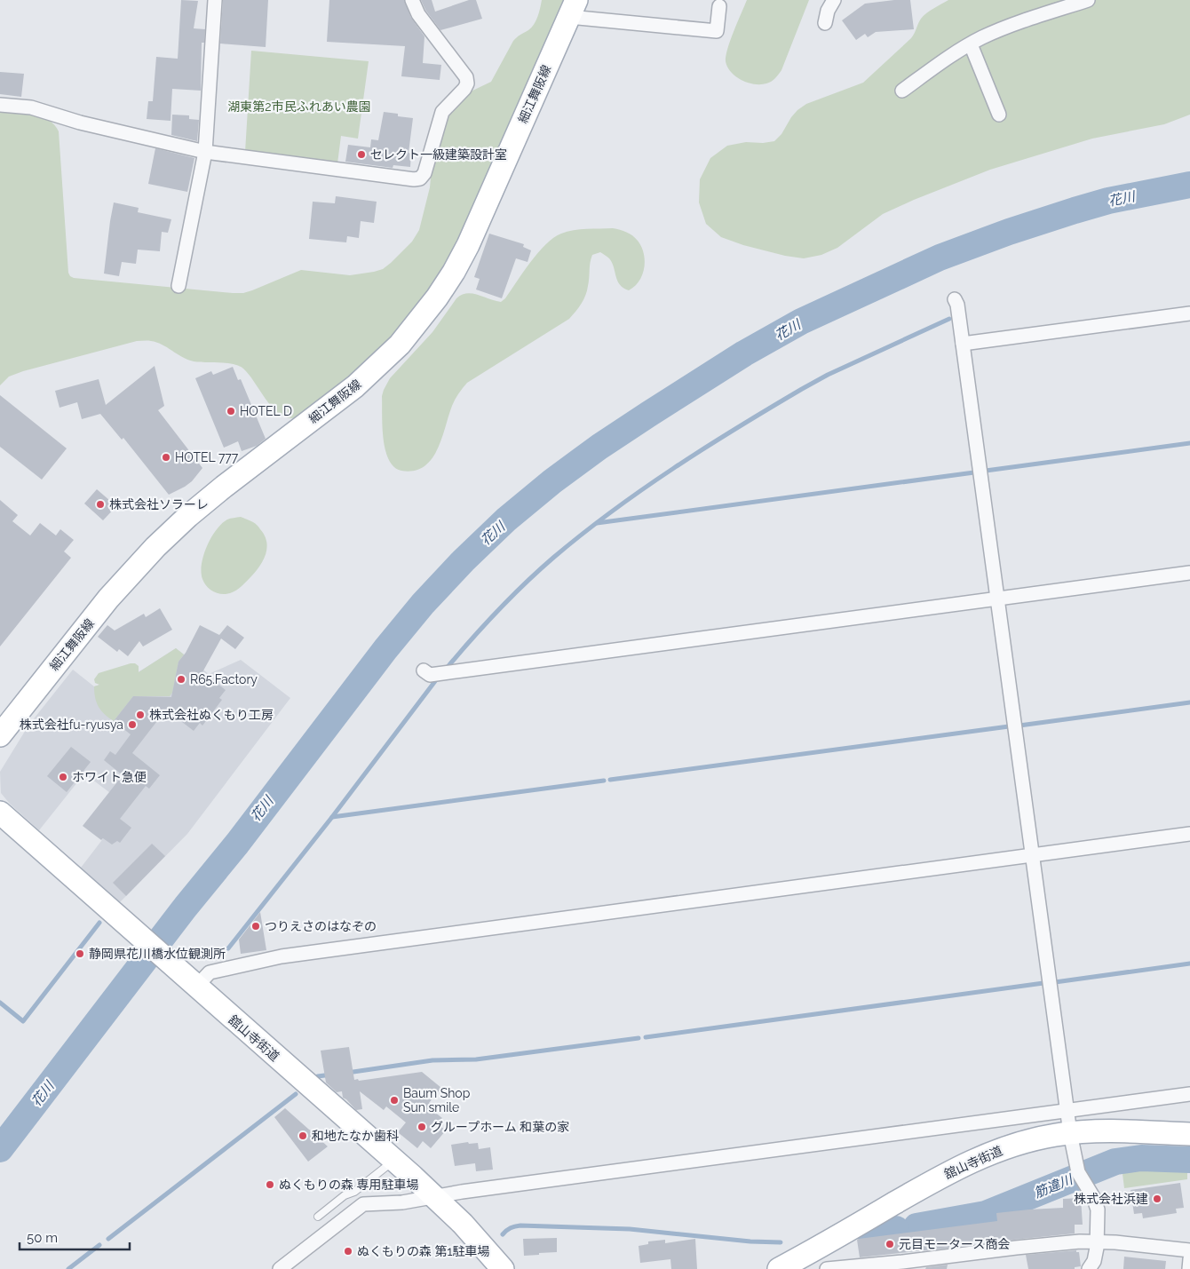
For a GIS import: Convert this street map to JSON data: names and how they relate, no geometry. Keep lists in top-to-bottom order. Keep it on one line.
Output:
{"streets":{"main road":["細江舞阪線","舘山寺街道"]},"water":["花川","筋違川"],"parks":["湖東第2市民ふれあい農園"],"places":["セレクト一級建築設計室","HOTEL D","HOTEL 777","株式会社ソラーレ","R65.Factory","株式会社ぬくもり工房","株式会社fu-ryusya","ホワイト急便","つりえさのはなぞの","静岡県花川橋水位観測所","Baum Shop Sun smile","グループホーム 和葉の家","和地たなか歯科","ぬくもりの森 専用駐車場","株式会社浜建","元目モータース商会","ぬくもりの森 第1駐車場"],"scale_bar":"50 m"}
